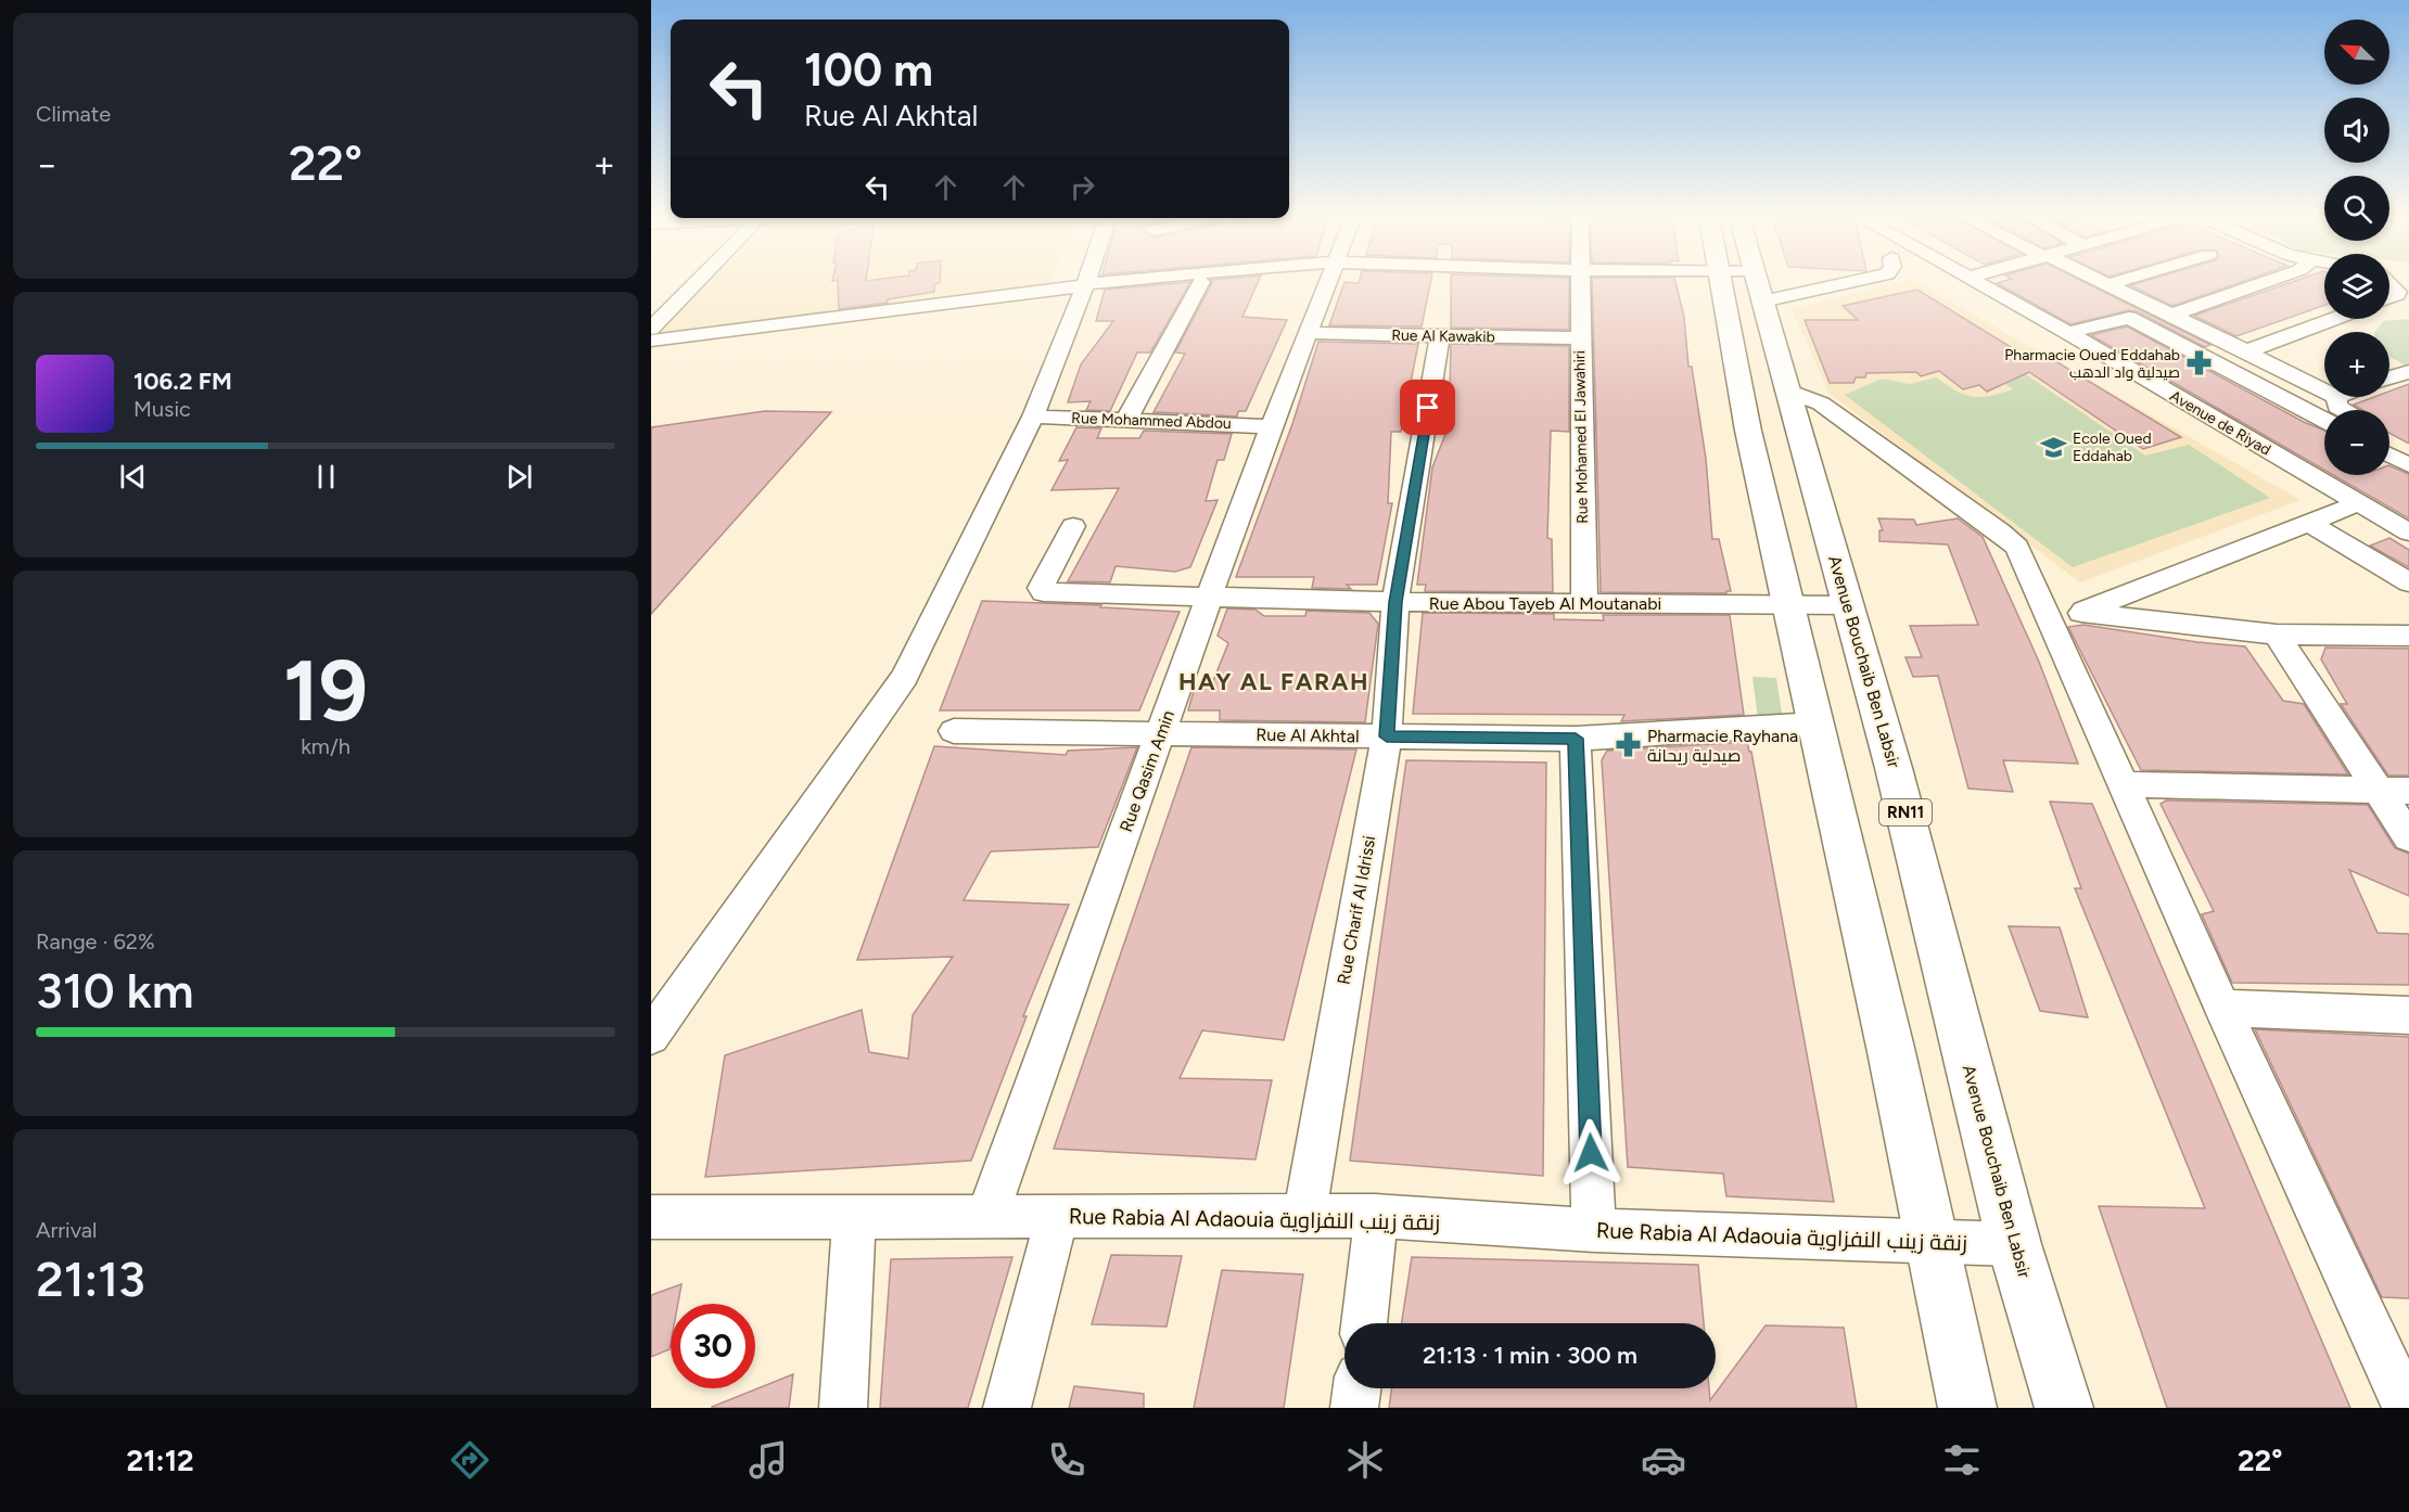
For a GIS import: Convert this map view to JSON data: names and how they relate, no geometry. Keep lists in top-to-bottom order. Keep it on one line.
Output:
{"streets":{"main road":["Avenue Bouchaib Ben Labsir","RN11"],"street":["Rue Al Kawakib","Rue Mohammed Abdou","Avenue de Riyad","Rue Mohamed El Jawahiri","Rue Abou Tayeb Al Moutanabi","Rue Al Akhtal","Rue Qasim Amin","Rue Charif Al Idrissi","Rue Rabia Al Adaouia زنقة زينب النفزاوية"]},"crossings":[["Rue Al Kawakib","Rue Mohamed El Jawahiri"],["Rue Al Kawakib","Rue Qasim Amin"],["Rue Al Kawakib","Rue Charif Al Idrissi"],["Rue Mohammed Abdou","Rue Qasim Amin"],["Rue Mohamed El Jawahiri","Rue Abou Tayeb Al Moutanabi"],["Rue Abou Tayeb Al Moutanabi","Avenue Bouchaib Ben Labsir"],["Rue Abou Tayeb Al Moutanabi","Rue Qasim Amin"],["Rue Abou Tayeb Al Moutanabi","Rue Charif Al Idrissi"],["Avenue Bouchaib Ben Labsir","Rue Al Akhtal"],["Avenue Bouchaib Ben Labsir","Rue Rabia Al Adaouia زنقة زينب النفزاوية"],["Rue Al Akhtal","Rue Qasim Amin"],["Rue Al Akhtal","Rue Charif Al Idrissi"],["Rue Qasim Amin","Rue Rabia Al Adaouia زنقة زينب النفزاوية"],["Rue Charif Al Idrissi","Rue Rabia Al Adaouia زنقة زينب النفزاوية"]],"districts":["HAY AL FARAH"],"places":{"pharmacy":["Pharmacie Oued Eddahab صيدلية واد الدهب","Pharmacie Rayhana صيدلية ريحانة"],"school or university":["Ecole Oued Eddahab"]},"north":"top left","page":{"tile":["Climate",["19","km/h"],["Range · 62%","310 km"],["Arrival","21:13"]],"map_buttons":["+","−"],"turn":["100 m","Rue Al Akhtal"],"heat":["−","22°","+"],"song":["106.2 FM","Music"],"limit":"30","trip":"21:13 · 1 min · 300 m","tabs":["21:12","22°"]}}
